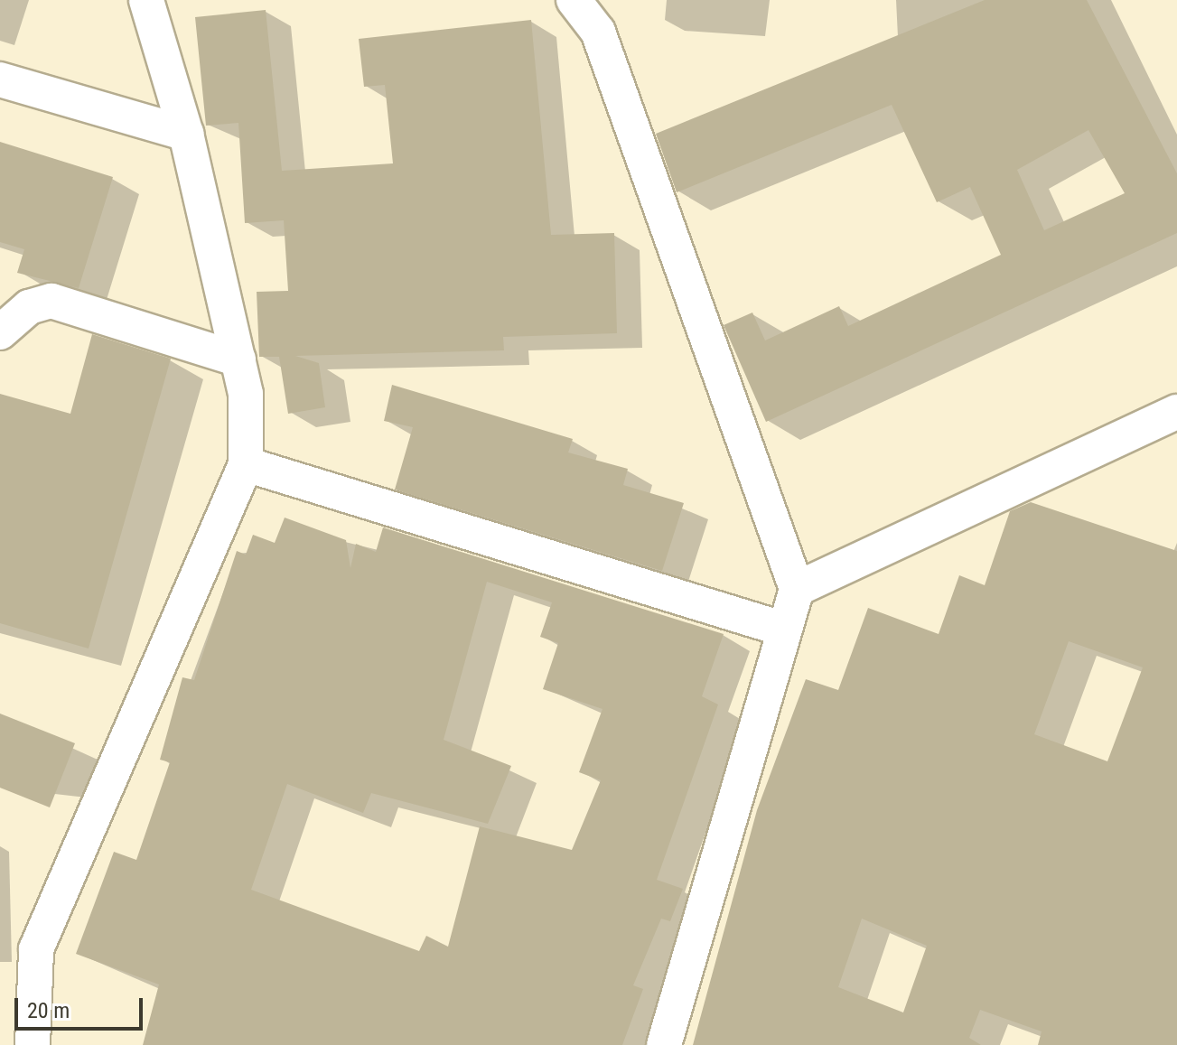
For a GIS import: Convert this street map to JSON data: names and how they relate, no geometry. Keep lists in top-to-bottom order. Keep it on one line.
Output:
{"scale_bar":"20 m"}
